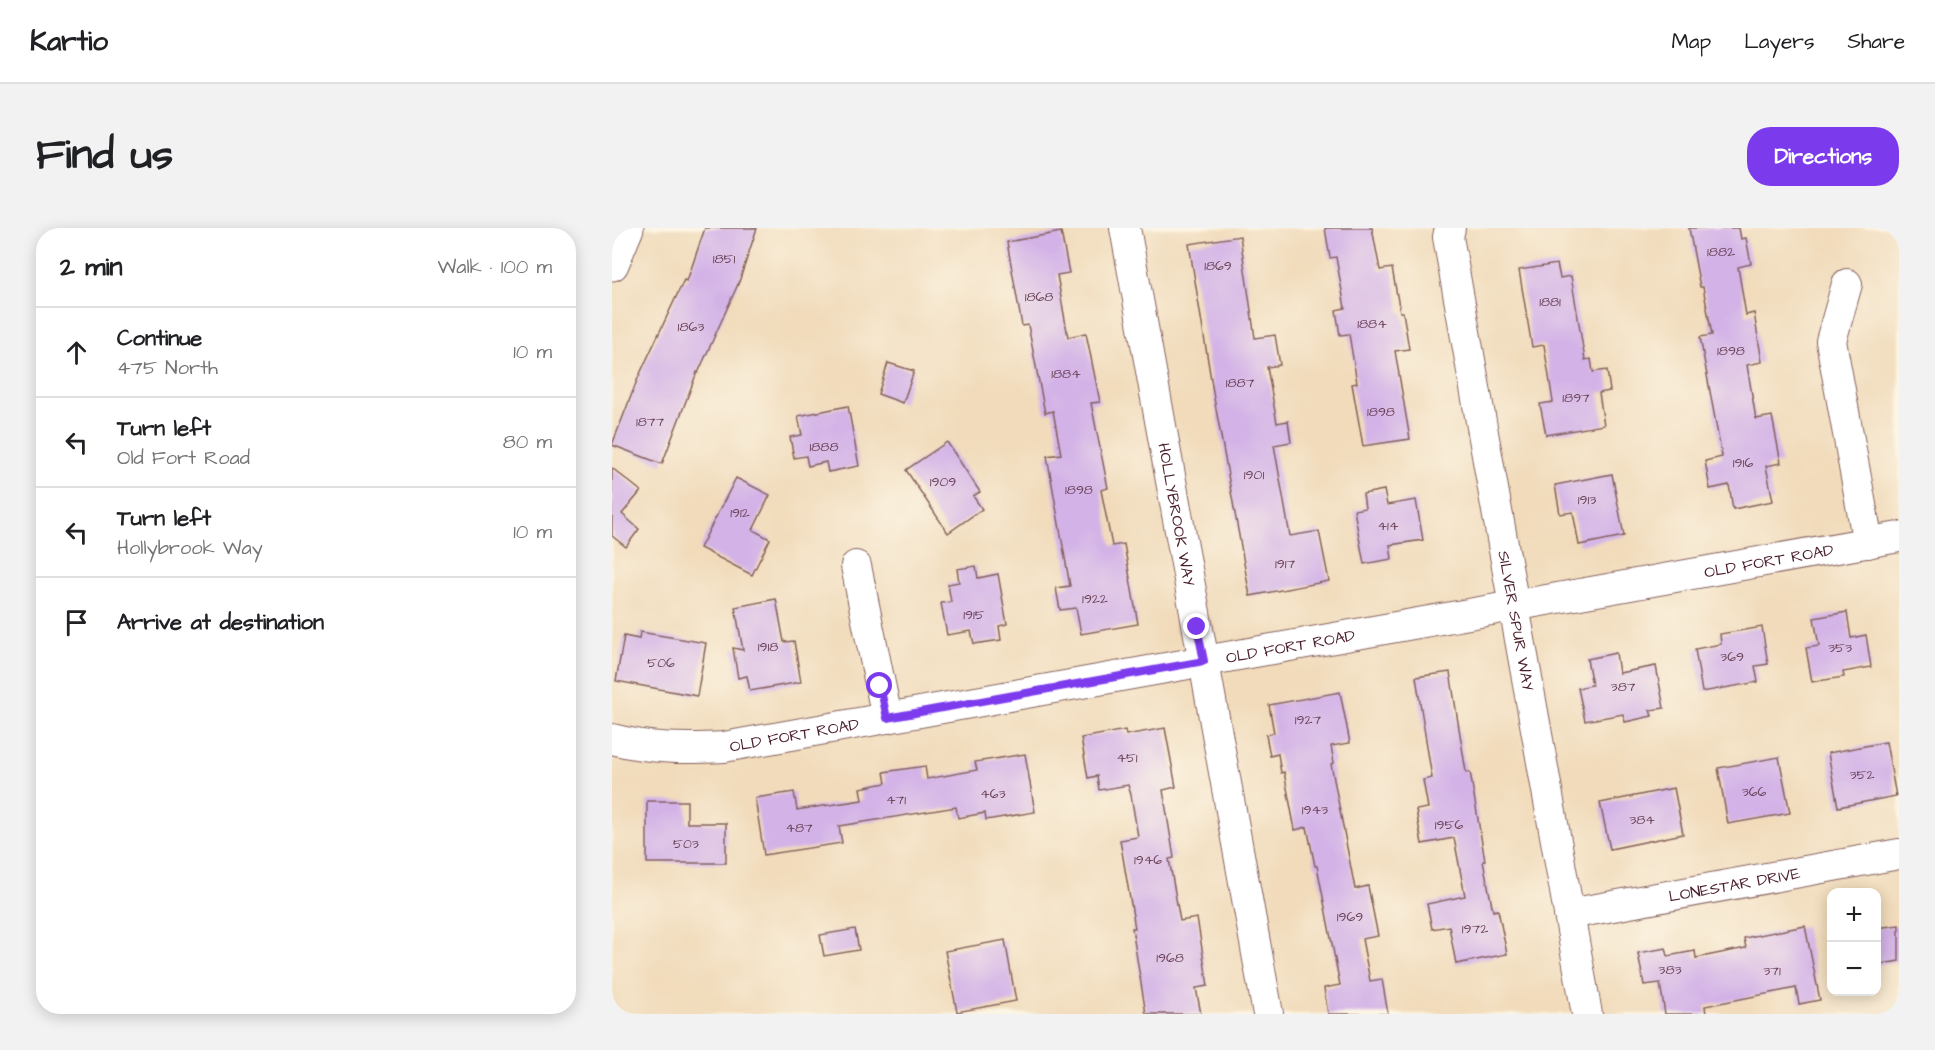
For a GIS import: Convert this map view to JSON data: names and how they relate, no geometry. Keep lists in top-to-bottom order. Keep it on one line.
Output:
{"streets":{"street":["HOLLYBROOK WAY","OLD FORT ROAD","SILVER SPUR WAY","LONESTAR DRIVE"]},"crossings":[["HOLLYBROOK WAY","OLD FORT ROAD"],["OLD FORT ROAD","SILVER SPUR WAY"],["SILVER SPUR WAY","LONESTAR DRIVE"]],"house_numbers":["1882","1851","1869","1868","1881","1884","1863","1898","1884","1887","1897","1898","1877","1888","1916","1901","1909","1898","1913","1912","414","1917","1922","1915","1918","353","369","506","387","1927","451","352","366","463","471","1943","384","1956","487","503","1946","1969","1972","1968","383","371"],"page":{"header":"Kartio","nav":["Map","Layers","Share"],"title":"Find us","buttons":"Directions","heading":["2 min","Walk · 100 m"],"list":[["Continue","475 North","10 m"],["Turn left","Old Fort Road","80 m"],["Turn left","Hollybrook Way","10 m"],"Arrive at destination"],"map_buttons":["+","−"]}}
